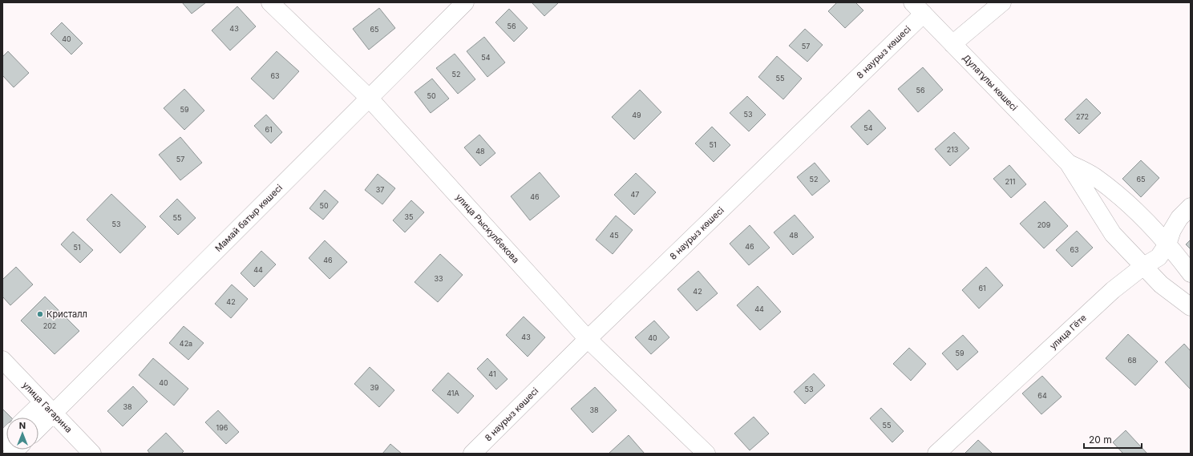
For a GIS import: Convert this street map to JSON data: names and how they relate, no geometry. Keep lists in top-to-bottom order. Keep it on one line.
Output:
{"streets":{"street":["8 наурыз көшесі","Дулатұлы көшесі","Мамай батыр көшесі","улица Рыскулбекова","улица Гёте","улица Гагарина"]},"crossings":[["8 наурыз көшесі","Дулатұлы көшесі"],["8 наурыз көшесі","улица Рыскулбекова"],["Дулатұлы көшесі","улица Гёте"],["Мамай батыр көшесі","улица Рыскулбекова"],["Мамай батыр көшесі","улица Гагарина"]],"places":["Кристалл"],"house_numbers":["56","43","65","40","57","54","52","63","55","56","50","59","53","49","272","54","61","51","213","48","57","52","65","211","37","47","46","50","35","55","53","209","45","48","46","51","63","46","44","33","61","42","42","44","202","43","40","42а","59","68","41","40","39","53","41А","64","38","38","55","196"],"scale_bar":"20 m","north":"top"}
